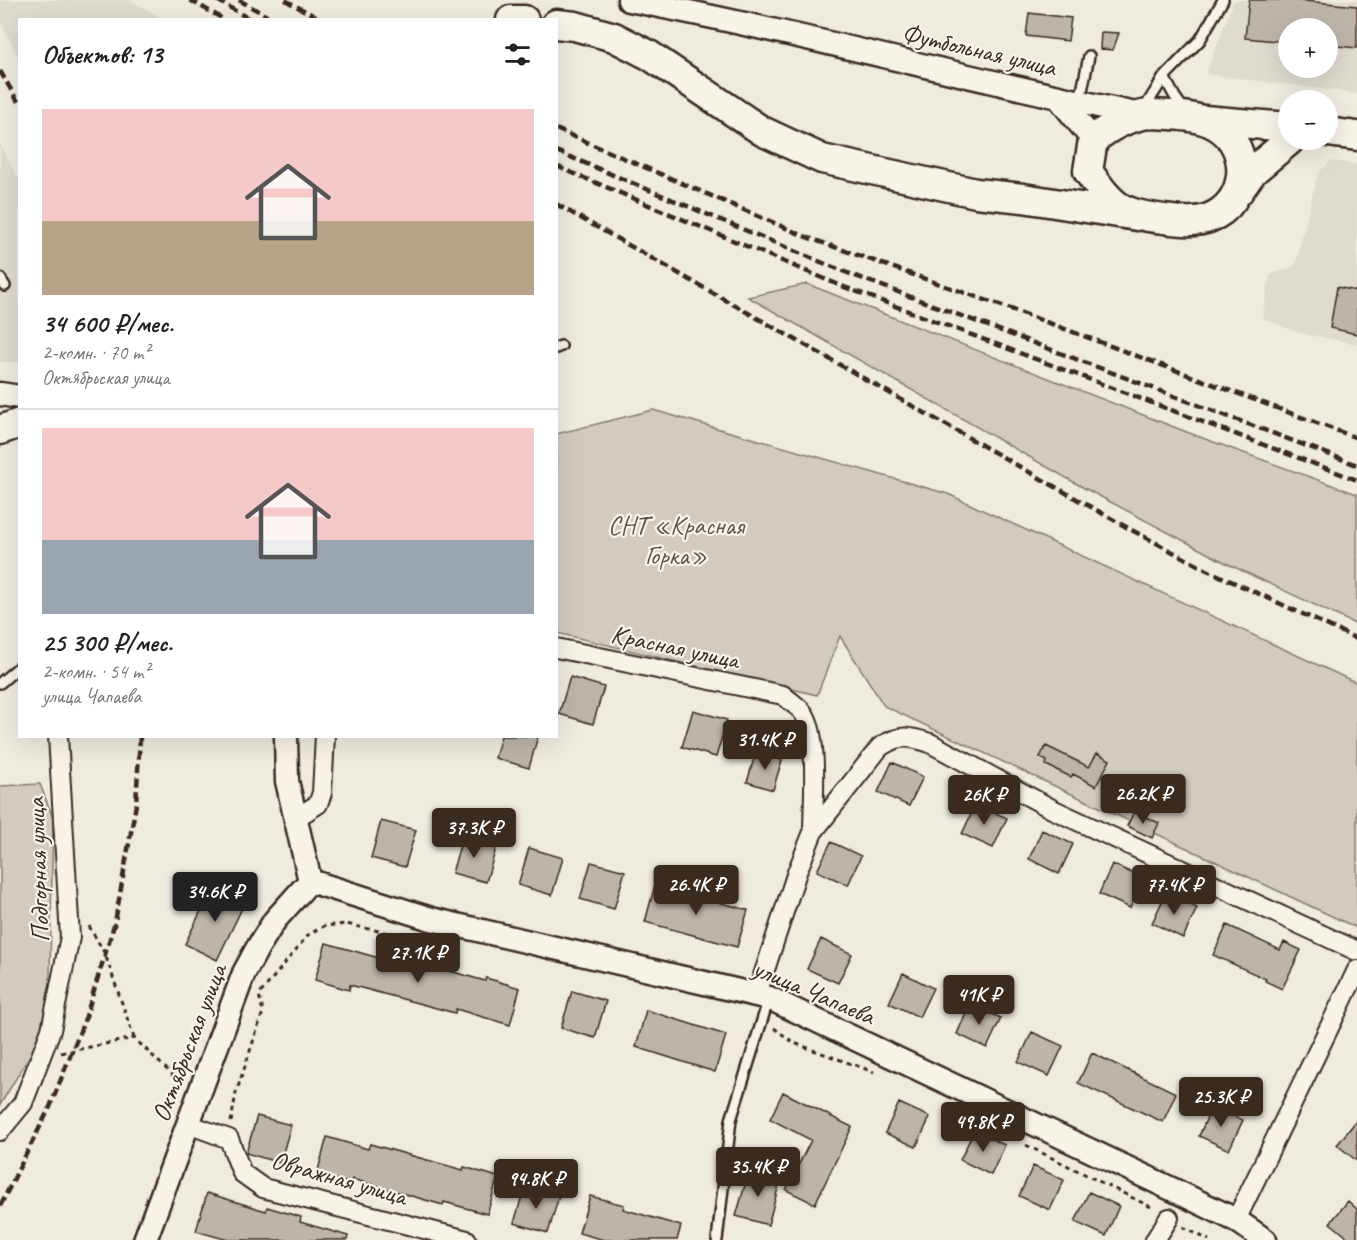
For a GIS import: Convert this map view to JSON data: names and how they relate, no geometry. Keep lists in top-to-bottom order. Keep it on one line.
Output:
{"streets":{"street":["Футбольная улица","Красная улица","Подгорная улица","улица Чапаева","Октябрьская улица","Овражная улица"]},"crossings":[["улица Чапаева","Октябрьская улица"]],"parks":["СНТ «Красная Горка»"],"page":{"map_buttons":["+","−"],"heading":"Объектов: 13","list":[{"name":"34 600 ₽/мес.","note":"2-комн. · 70 m² · Октябрьская улица"},{"name":"25 300 ₽/мес.","note":"2-комн. · 54 m² · улица Чапаева"}],"price":["31.4K ₽","26.2K ₽","26K ₽","37.3K ₽","26.4K ₽","77.4K ₽","34.6K ₽","27.1K ₽","41K ₽","25.3K ₽","49.8K ₽","35.4K ₽","94.8K ₽"]}}
